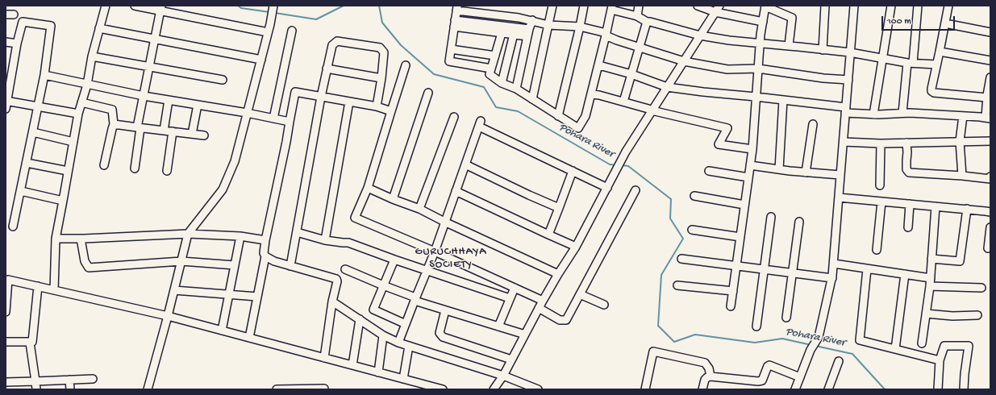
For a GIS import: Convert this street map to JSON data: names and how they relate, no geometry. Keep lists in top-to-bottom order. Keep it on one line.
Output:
{"districts":["GURUCHHAYA SOCIETY"],"water":["Pohara River"],"scale_bar":"100 m"}
